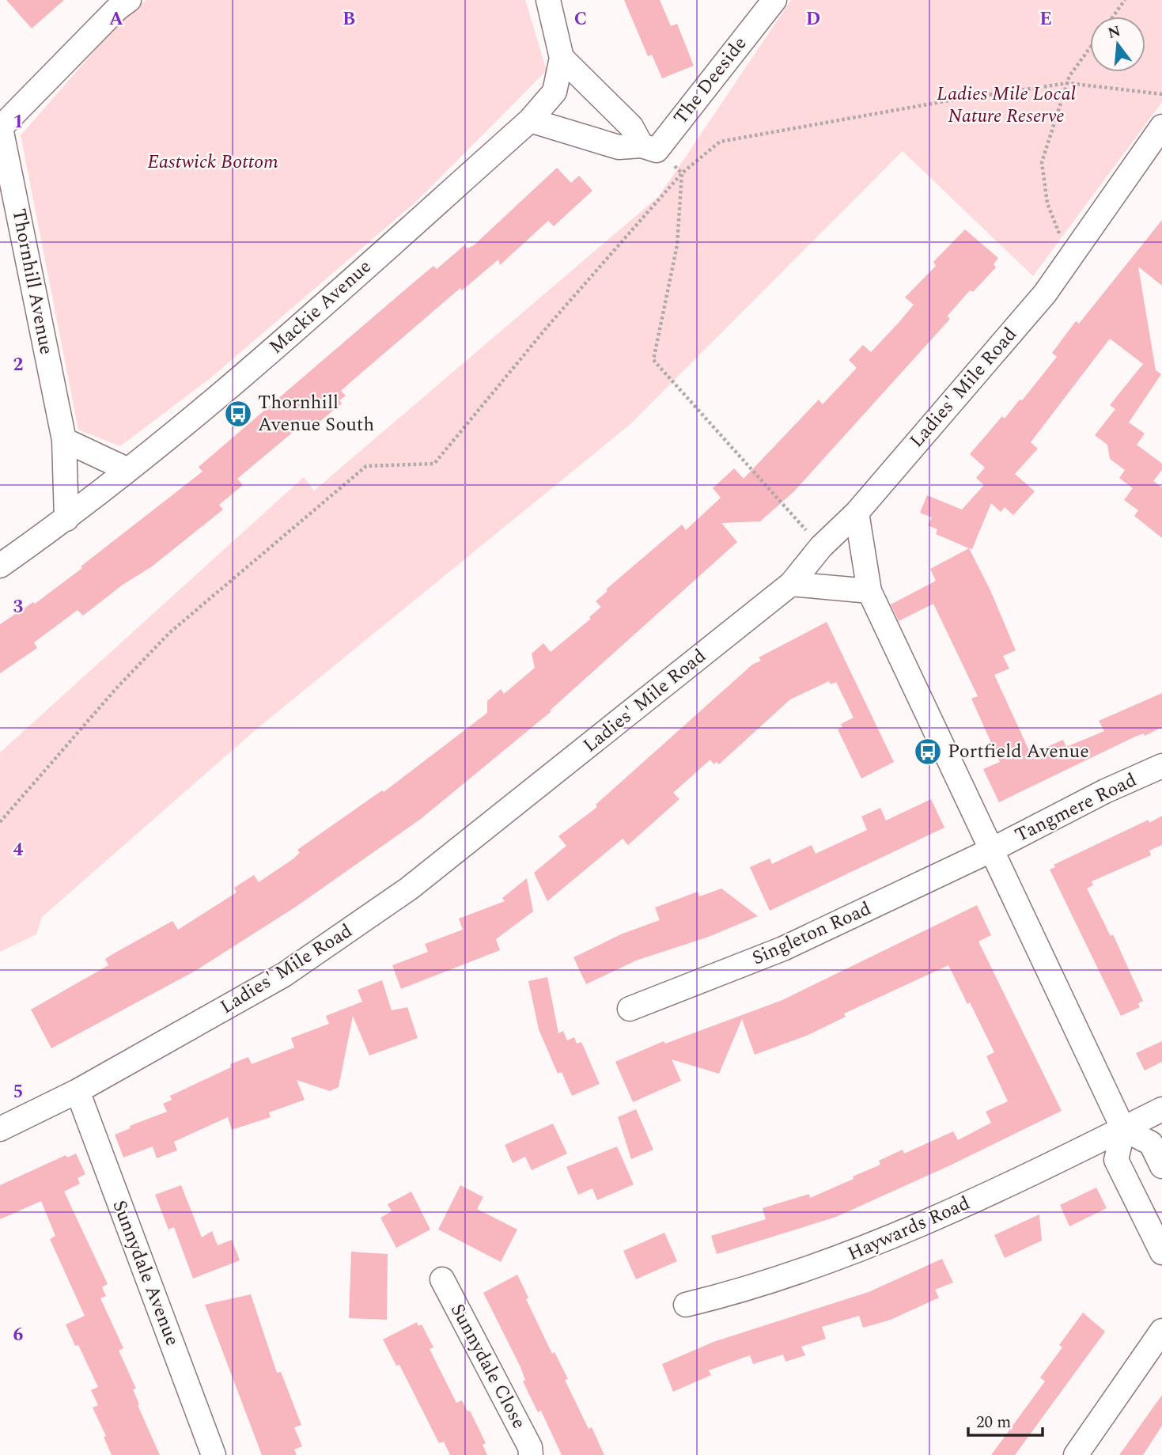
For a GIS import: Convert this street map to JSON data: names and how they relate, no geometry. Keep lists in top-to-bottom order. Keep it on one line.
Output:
{"streets":{"street":["The Deeside","Thornhill Avenue","Mackie Avenue","Ladies' Mile Road","Tangmere Road","Singleton Road","Haywards Road","Sunnydale Avenue","Sunnydale Close"]},"crossings":[["The Deeside","Mackie Avenue"],["Thornhill Avenue","Mackie Avenue"],["Ladies' Mile Road","Sunnydale Avenue"],["Tangmere Road","Singleton Road"]],"parks":["Ladies Mile Local Nature Reserve","Eastwick Bottom"],"places":{"bus stop":["Thornhill Avenue South","Portfield Avenue"]},"scale_bar":"20 m","north":"top","grid":{"columns":["A","B","C","D","E"],"rows":["1","2","3","4","5","6"]}}
